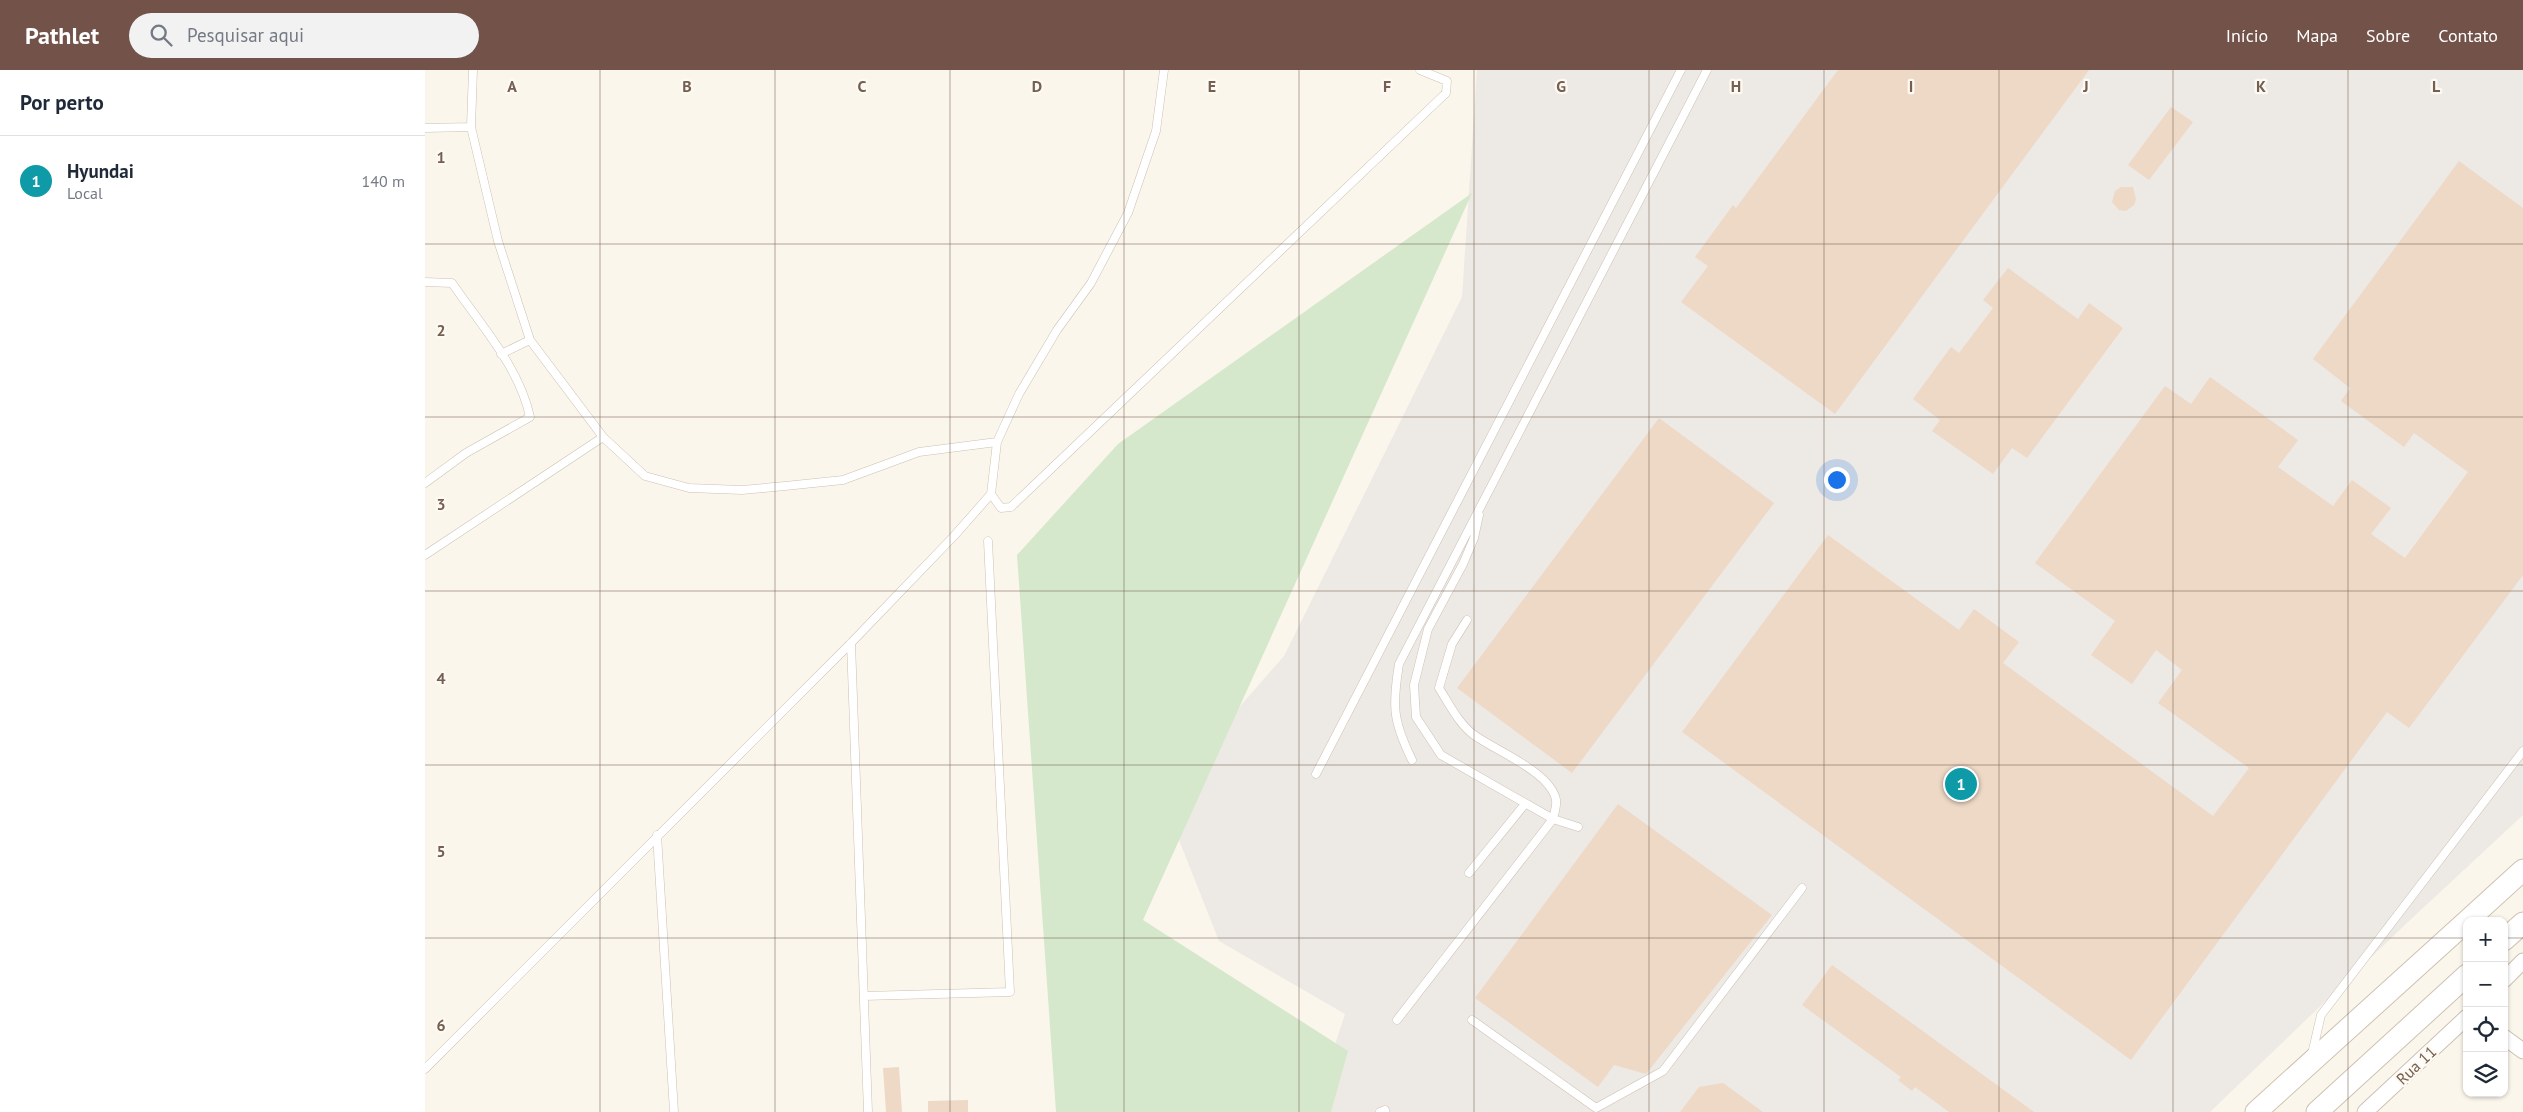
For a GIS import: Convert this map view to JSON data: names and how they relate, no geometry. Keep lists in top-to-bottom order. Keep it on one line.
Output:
{"streets":{"street":["Rua 11"]},"page":{"header":"Pathlet","search":"Pesquisar aqui","nav":["Início","Mapa","Sobre","Contato"],"heading":"Por perto","list":[{"mark":"1","name":"Hyundai","note":"Local","value":"140 m"}],"pins":"1","map_buttons":["+","−"]},"grid":{"columns":["A","B","C","D","E","F","G","H","I","J","K","L"],"rows":["1","2","3","4","5","6"]}}
